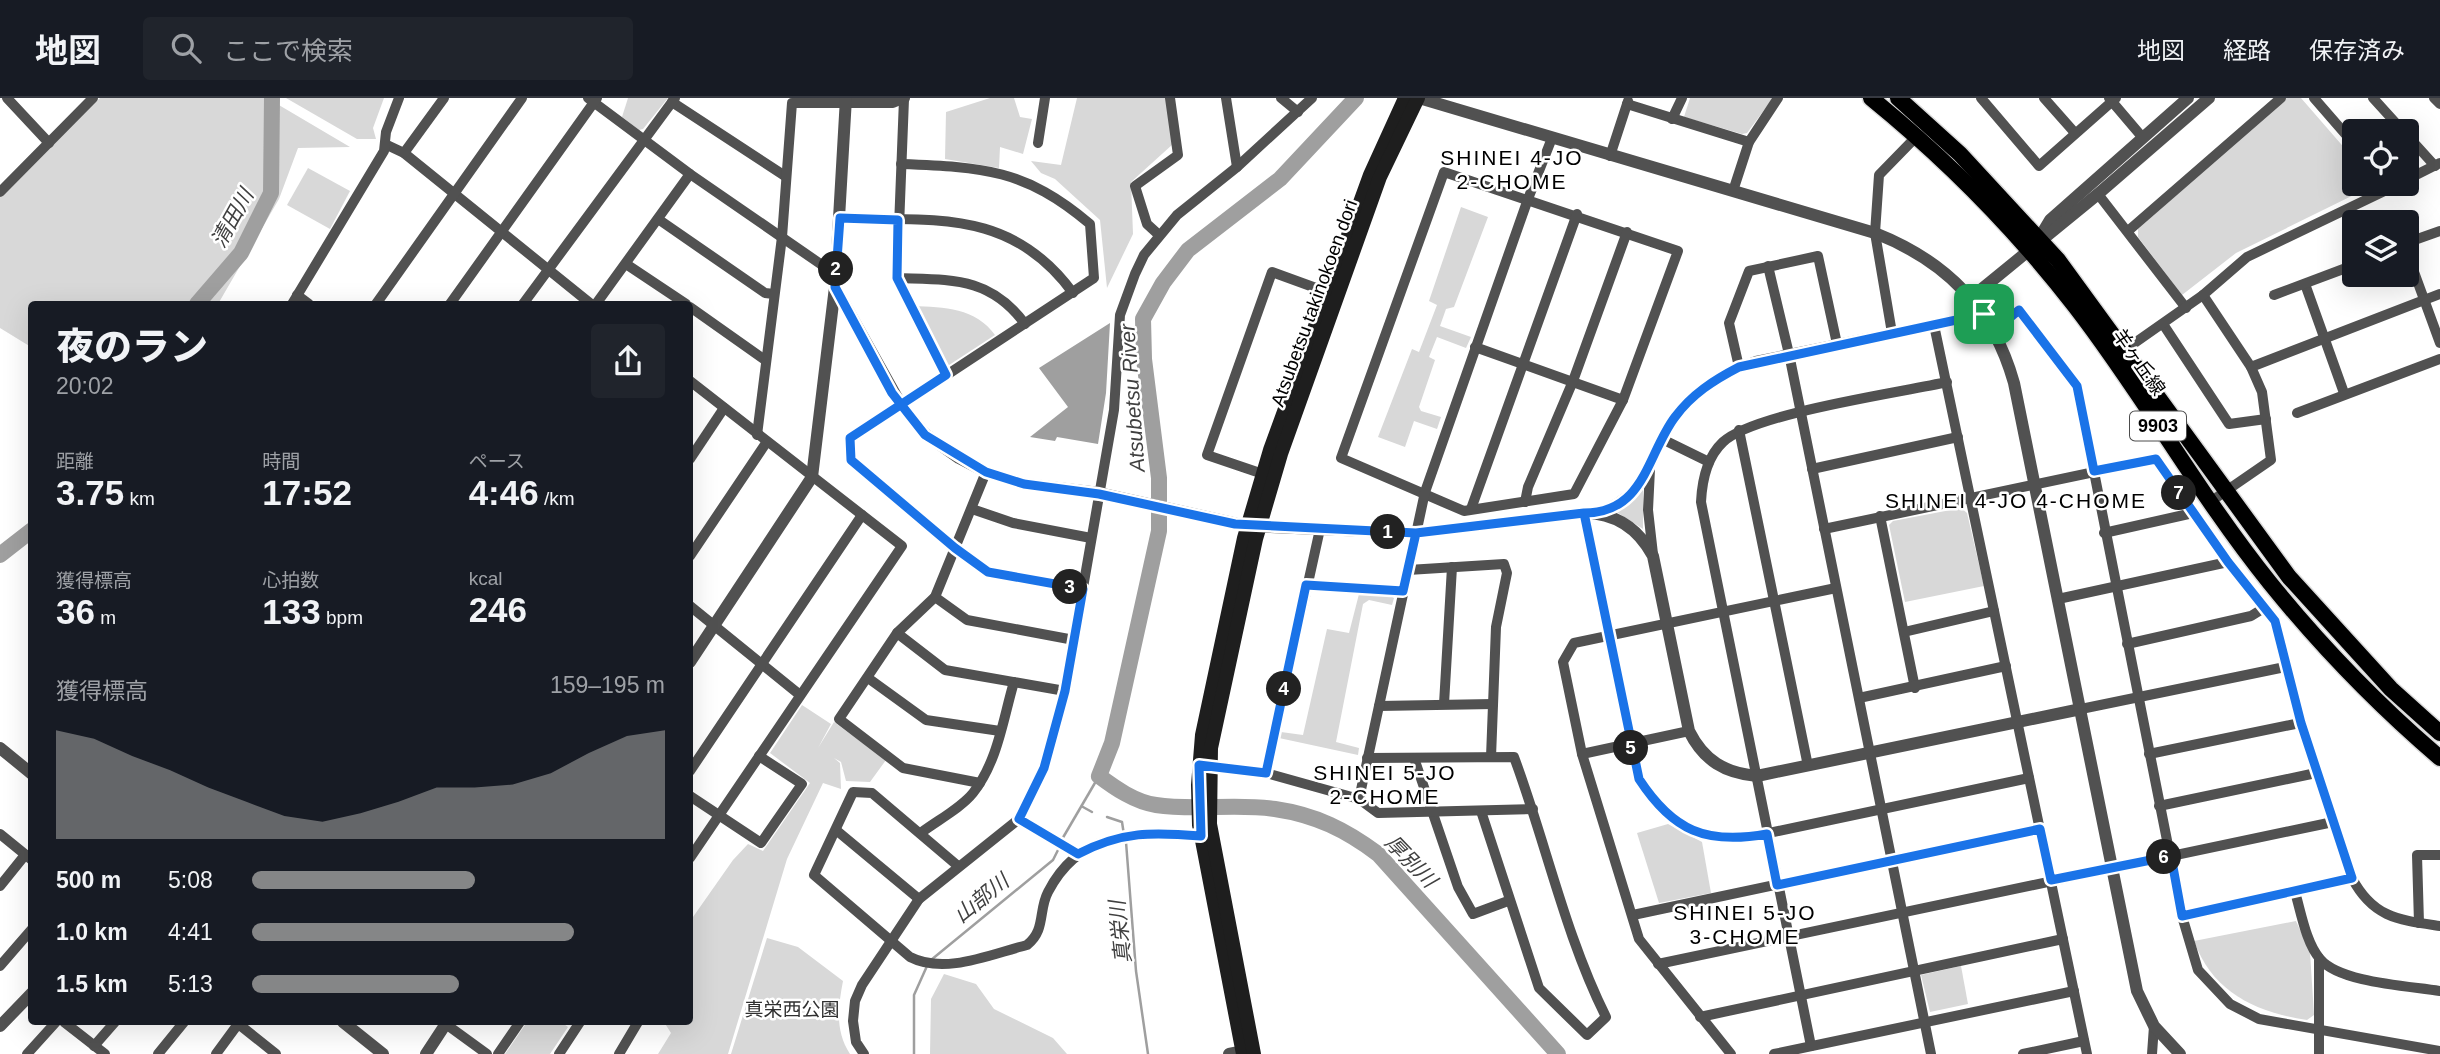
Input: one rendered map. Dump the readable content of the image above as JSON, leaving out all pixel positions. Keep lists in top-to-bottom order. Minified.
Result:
{"streets":{"main road":["Atsubetsu takinokoen dori","羊ヶ丘線","9903"]},"districts":["SHINEI 4-JO 2-CHOME","SHINEI 4-JO 4-CHOME","SHINEI 5-JO 2-CHOME","SHINEI 5-JO 3-CHOME"],"water":["清田川","Atsubetsu River","厚別川","山部川","真栄川"],"parks":["真栄西公園"],"page":{"header":"地図","search":"ここで検索","nav":["地図","経路","保存済み"],"pins":["2","7","1","3","4","5","6"],"heading":["夜のラン","20:02"],"stats":[["距離","3.75 km"],["時間","17:52"],["ペース","4:46 /km"],["獲得標高","36 m"],["心拍数","133 bpm"],["kcal","246"]],"chart":["獲得標高","159–195 m"],"list":[{"name":"500 m","note":"5:08"},{"name":"1.0 km","note":"4:41"},{"name":"1.5 km","note":"5:13"}]}}
